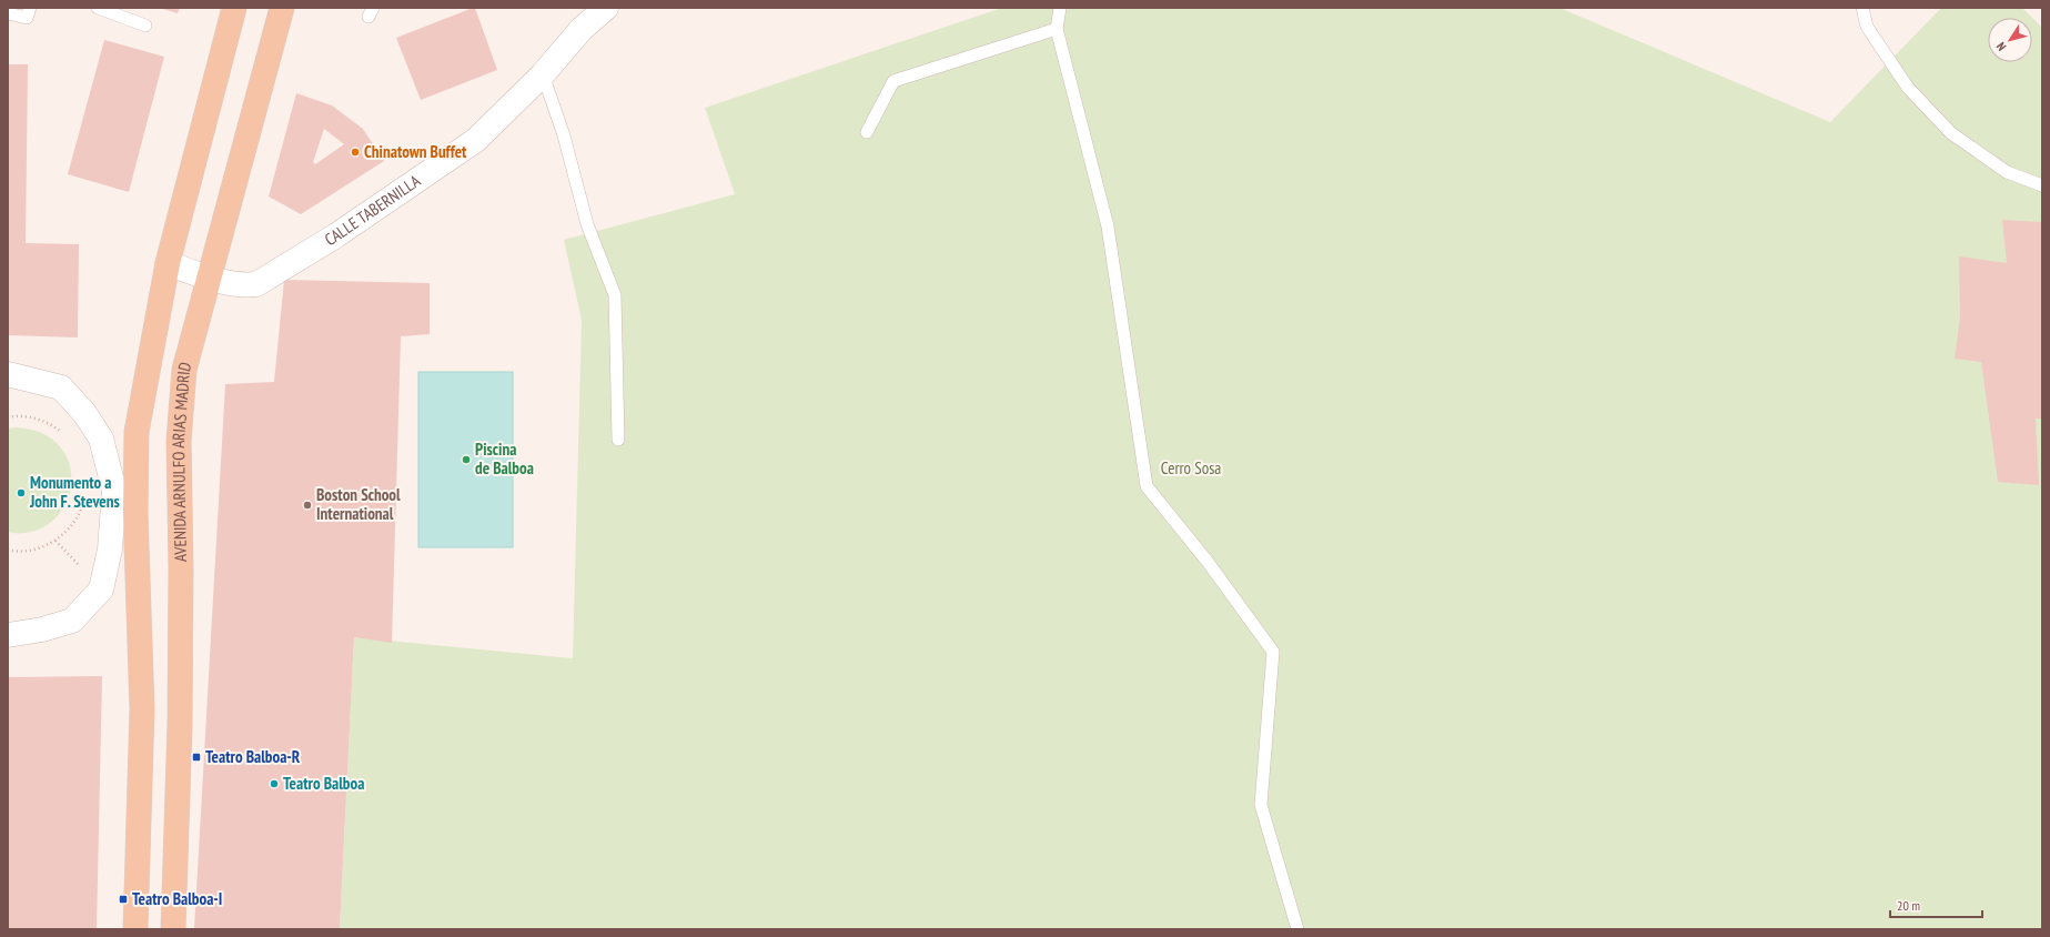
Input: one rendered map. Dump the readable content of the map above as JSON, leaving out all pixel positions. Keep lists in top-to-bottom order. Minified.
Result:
{"streets":{"main road":["AVENIDA ARNULFO ARIAS MADRID"],"street":["CALLE TABERNILLA"]},"crossings":[["CALLE TABERNILLA","AVENIDA ARNULFO ARIAS MADRID"]],"parks":["Cerro Sosa"],"places":{"other":["Chinatown Buffet","Piscina de Balboa","Monumento a John F. Stevens","Boston School International","Teatro Balboa"],"transit":["Teatro Balboa-R","Teatro Balboa-I"]},"scale_bar":"20 m","north":"bottom left"}
